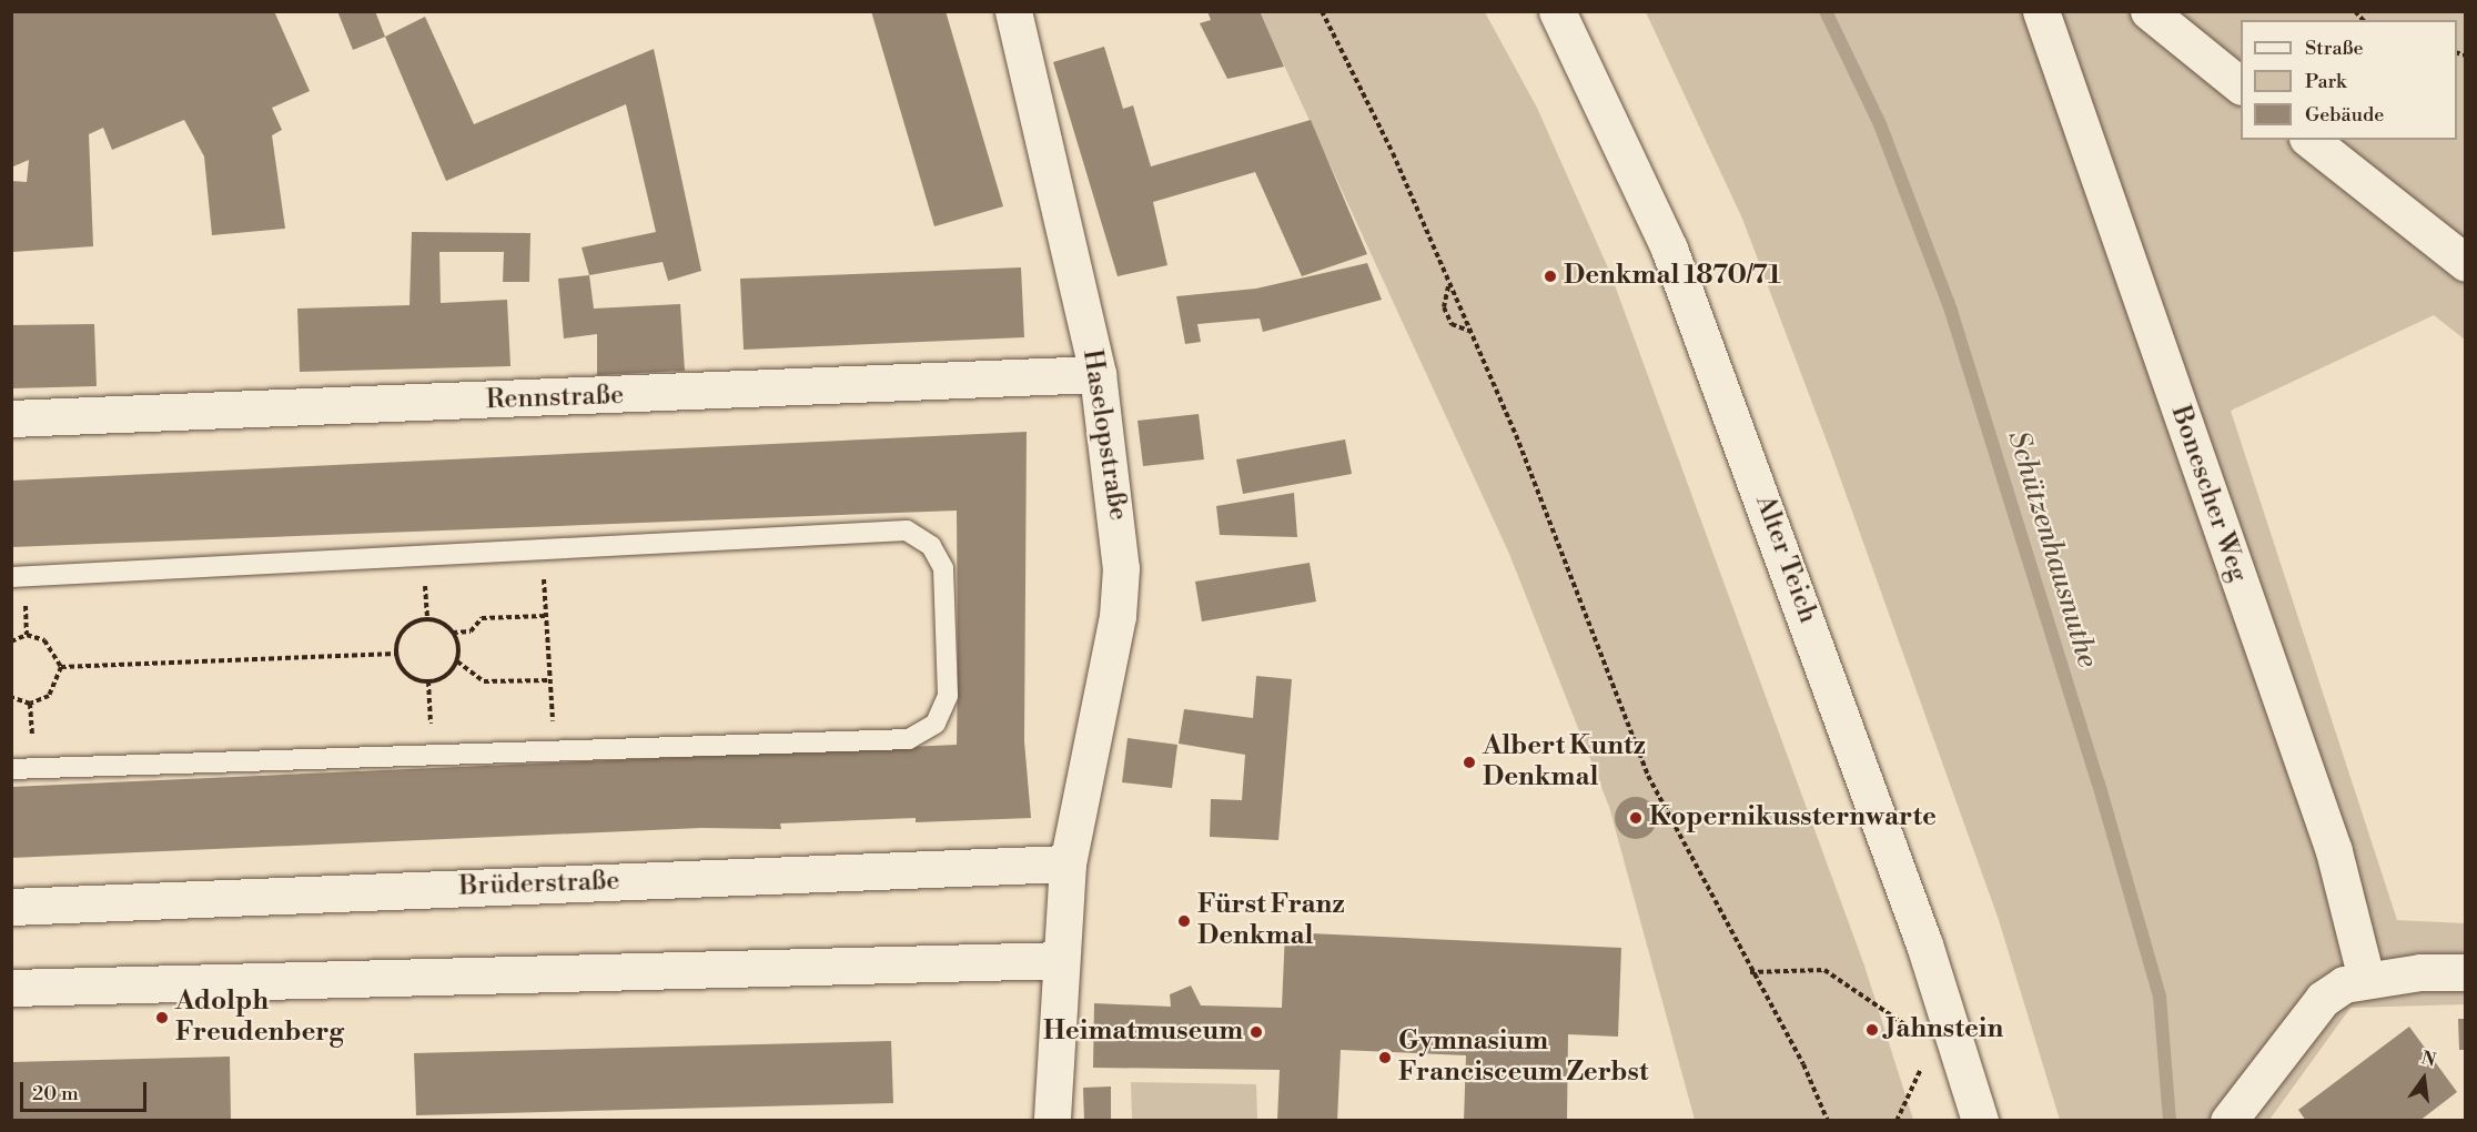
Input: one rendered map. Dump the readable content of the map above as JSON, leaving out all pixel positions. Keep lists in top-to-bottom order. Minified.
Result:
{"streets":{"street":["Rennstraße","Haselopstraße","Bonescher Weg","Alter Teich","Brüderstraße"]},"crossings":[["Rennstraße","Haselopstraße"],["Haselopstraße","Brüderstraße"]],"water":["Schützenhausnuthe"],"places":["Denkmal 1870/71","Albert Kuntz Denkmal","Kopernikussternwarte","Fürst Franz Denkmal","Adolph Freudenberg","Jahnstein","Heimatmuseum","Gymnasium Francisceum Zerbst"],"legend":["Straße","Park","Gebäude"],"scale_bar":"20 m","north":"top"}
